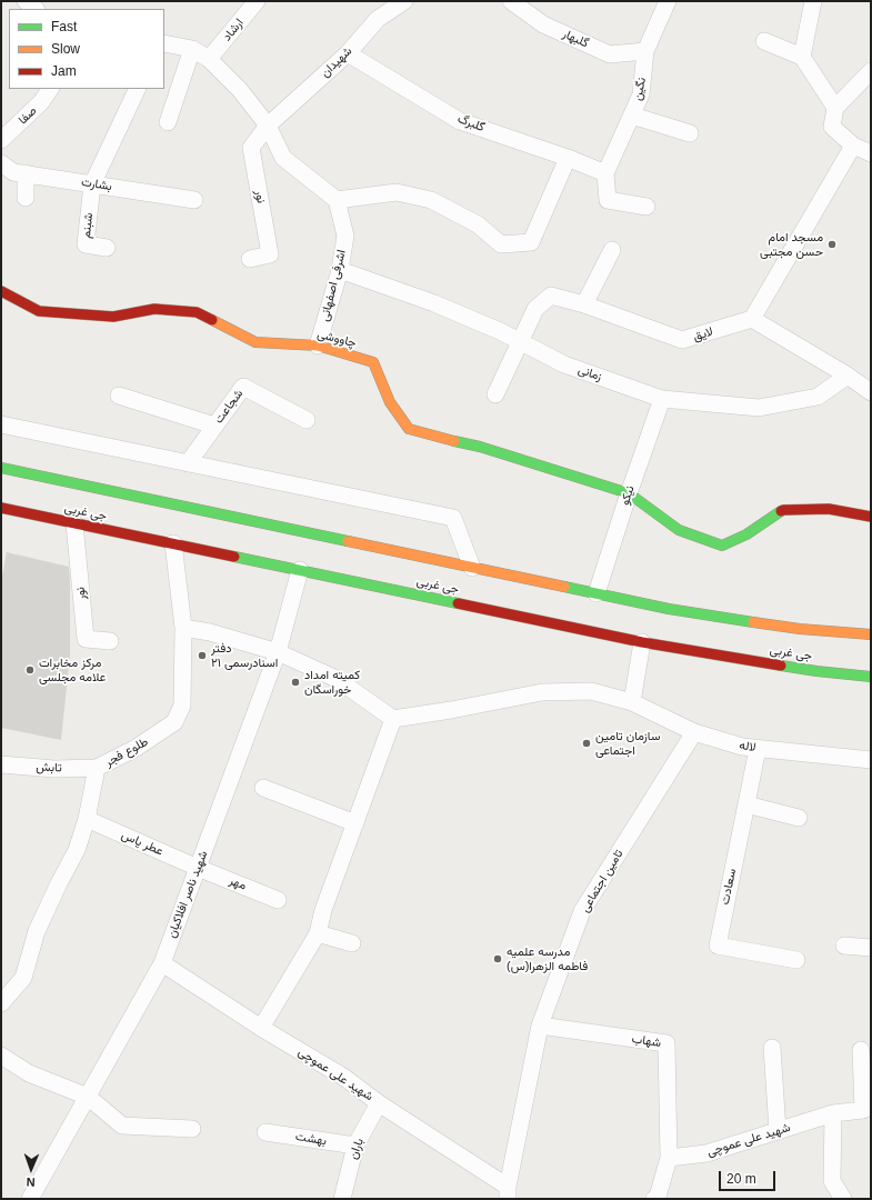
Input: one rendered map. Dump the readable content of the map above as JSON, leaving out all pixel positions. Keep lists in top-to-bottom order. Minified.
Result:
{"streets":{"main road":["چاووشی","جی غربی"],"street":["ارشاد","گلبهار","شهیدان","نگین","صفا","گلبرگ","بشارت","نور","شبنم","اشرفی اصفهانی","لایق","زمانی","شجاعت","نیکو","لاله","طلوع فجر","تابش","عطر یاس","تامین اجتماعی","مهر","سعادت","شهید ناصر افلاکیان","شهاب","شهید علی عموچی","بهشت","باران"]},"crossings":[["گلبهار","نگین"],["شهیدان","گلبرگ"],["شهیدان","نور"],["نگین","گلبرگ"],["بشارت","شبنم"],["نور","جی غربی"],["اشرفی اصفهانی","چاووشی"],["اشرفی اصفهانی","زمانی"],["لایق","زمانی"],["چاووشی","نیکو"],["زمانی","نیکو"],["نیکو","جی غربی"],["جی غربی","طلوع فجر"],["جی غربی","شهید ناصر افلاکیان"],["لاله","تامین اجتماعی"],["لاله","سعادت"],["طلوع فجر","تابش"],["طلوع فجر","عطر یاس"],["عطر یاس","مهر"],["عطر یاس","شهید ناصر افلاکیان"],["تامین اجتماعی","شهاب"],["تامین اجتماعی","شهید علی عموچی"],["مهر","شهید ناصر افلاکیان"],["شهید ناصر افلاکیان","شهید علی عموچی"],["شهاب","شهید علی عموچی"],["شهید علی عموچی","باران"],["بهشت","باران"]],"places":["مسجد امام حسن مجتبی","دفتر اسنادرسمی ۲۱","مرکز مخابرات علامه مجلسی","کمیته امداد خوراسگان","سازمان تامین اجتماعی","مدرسه علمیه فاطمه الزهرا(س)"],"legend":["Fast","Slow","Jam"],"scale_bar":"20 m","north":"bottom"}
